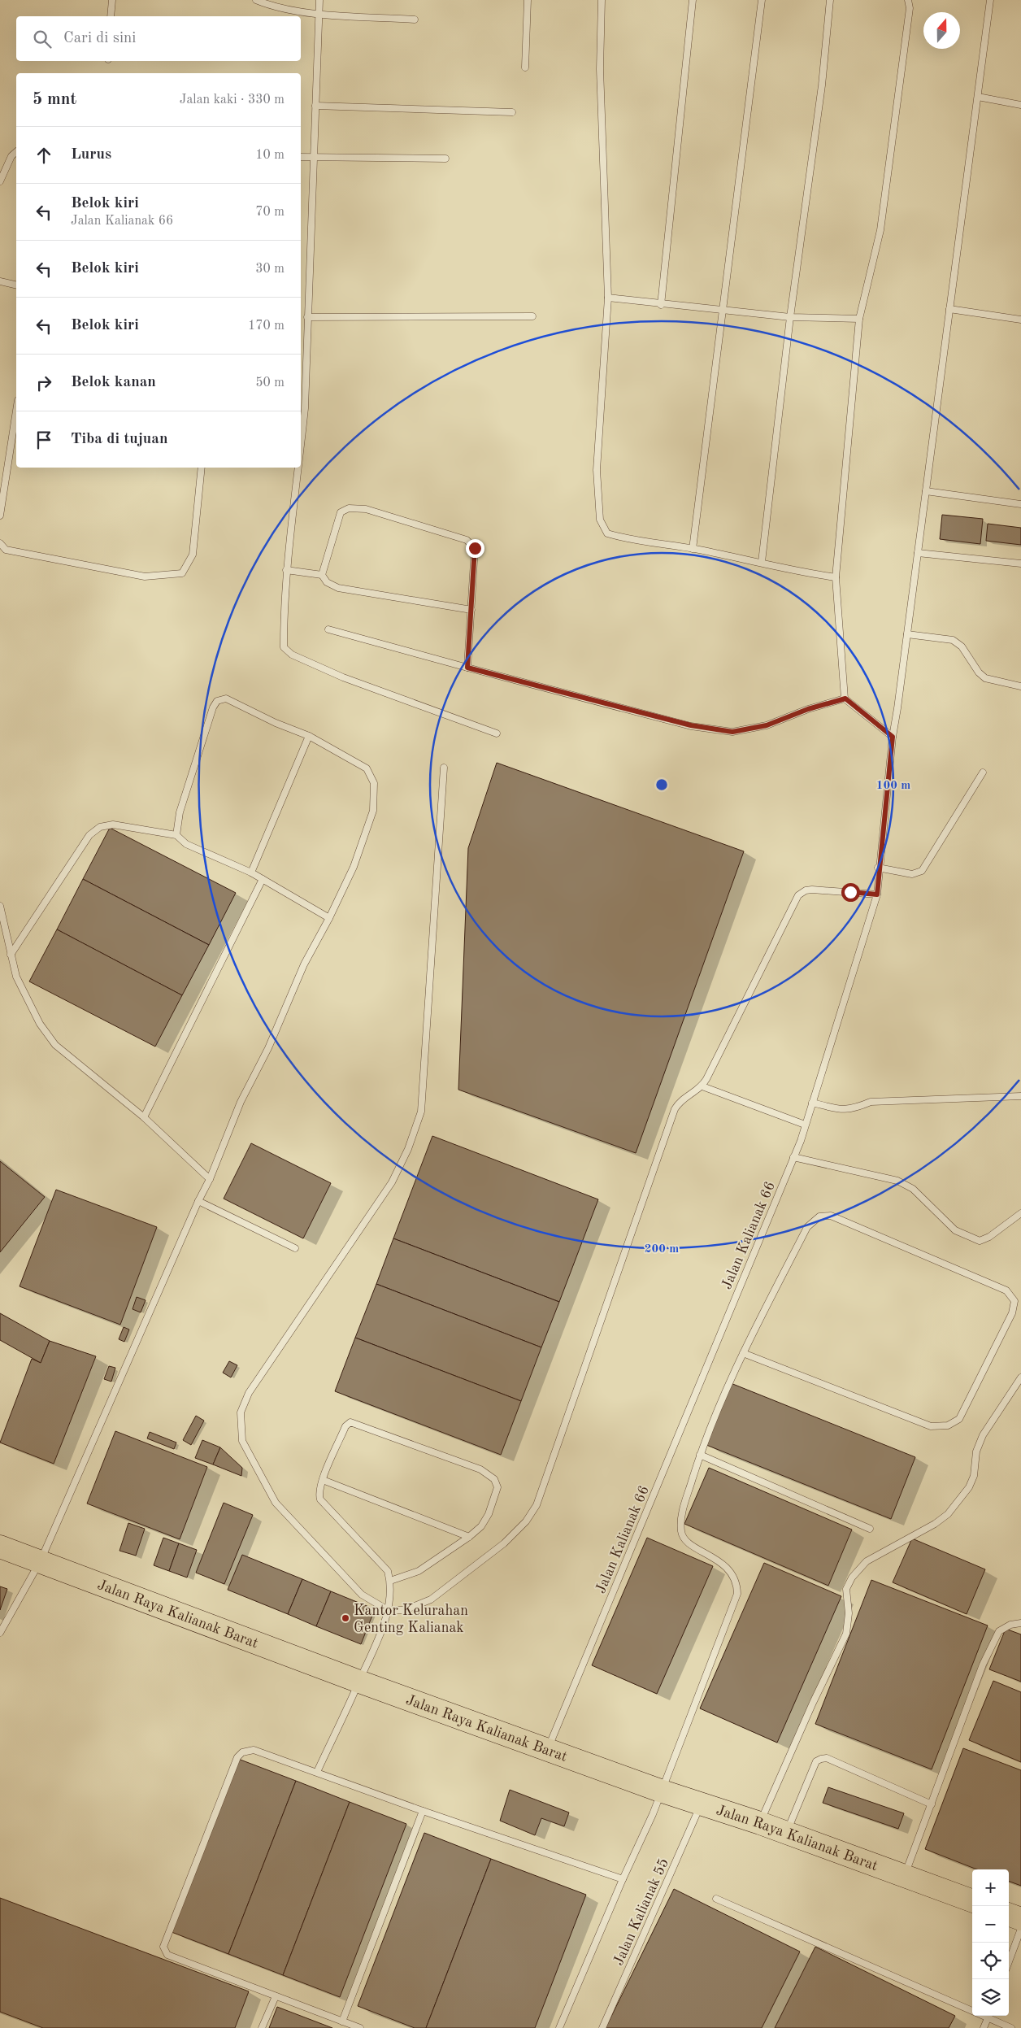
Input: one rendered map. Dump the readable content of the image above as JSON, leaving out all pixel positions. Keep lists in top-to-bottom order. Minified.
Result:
{"streets":{"highway":["Jalan Raya Kalianak Barat"],"lane":["Jalan Kalianak 66","Jalan Kalianak 55"]},"crossings":[["Jalan Kalianak 66","Jalan Raya Kalianak Barat"],["Jalan Raya Kalianak Barat","Jalan Kalianak 55"]],"places":["Kantor Kelurahan Genting Kalianak"],"north":"top","page":{"search":"Cari di sini","heading":["5 mnt","Jalan kaki · 330 m"],"list":[["Lurus","10 m"],["Belok kiri","Jalan Kalianak 66","70 m"],["Belok kiri","30 m"],["Belok kiri","170 m"],["Belok kanan","50 m"],"Tiba di tujuan"],"map_buttons":["+","−"]},"rings":["100 m","200 m"]}
